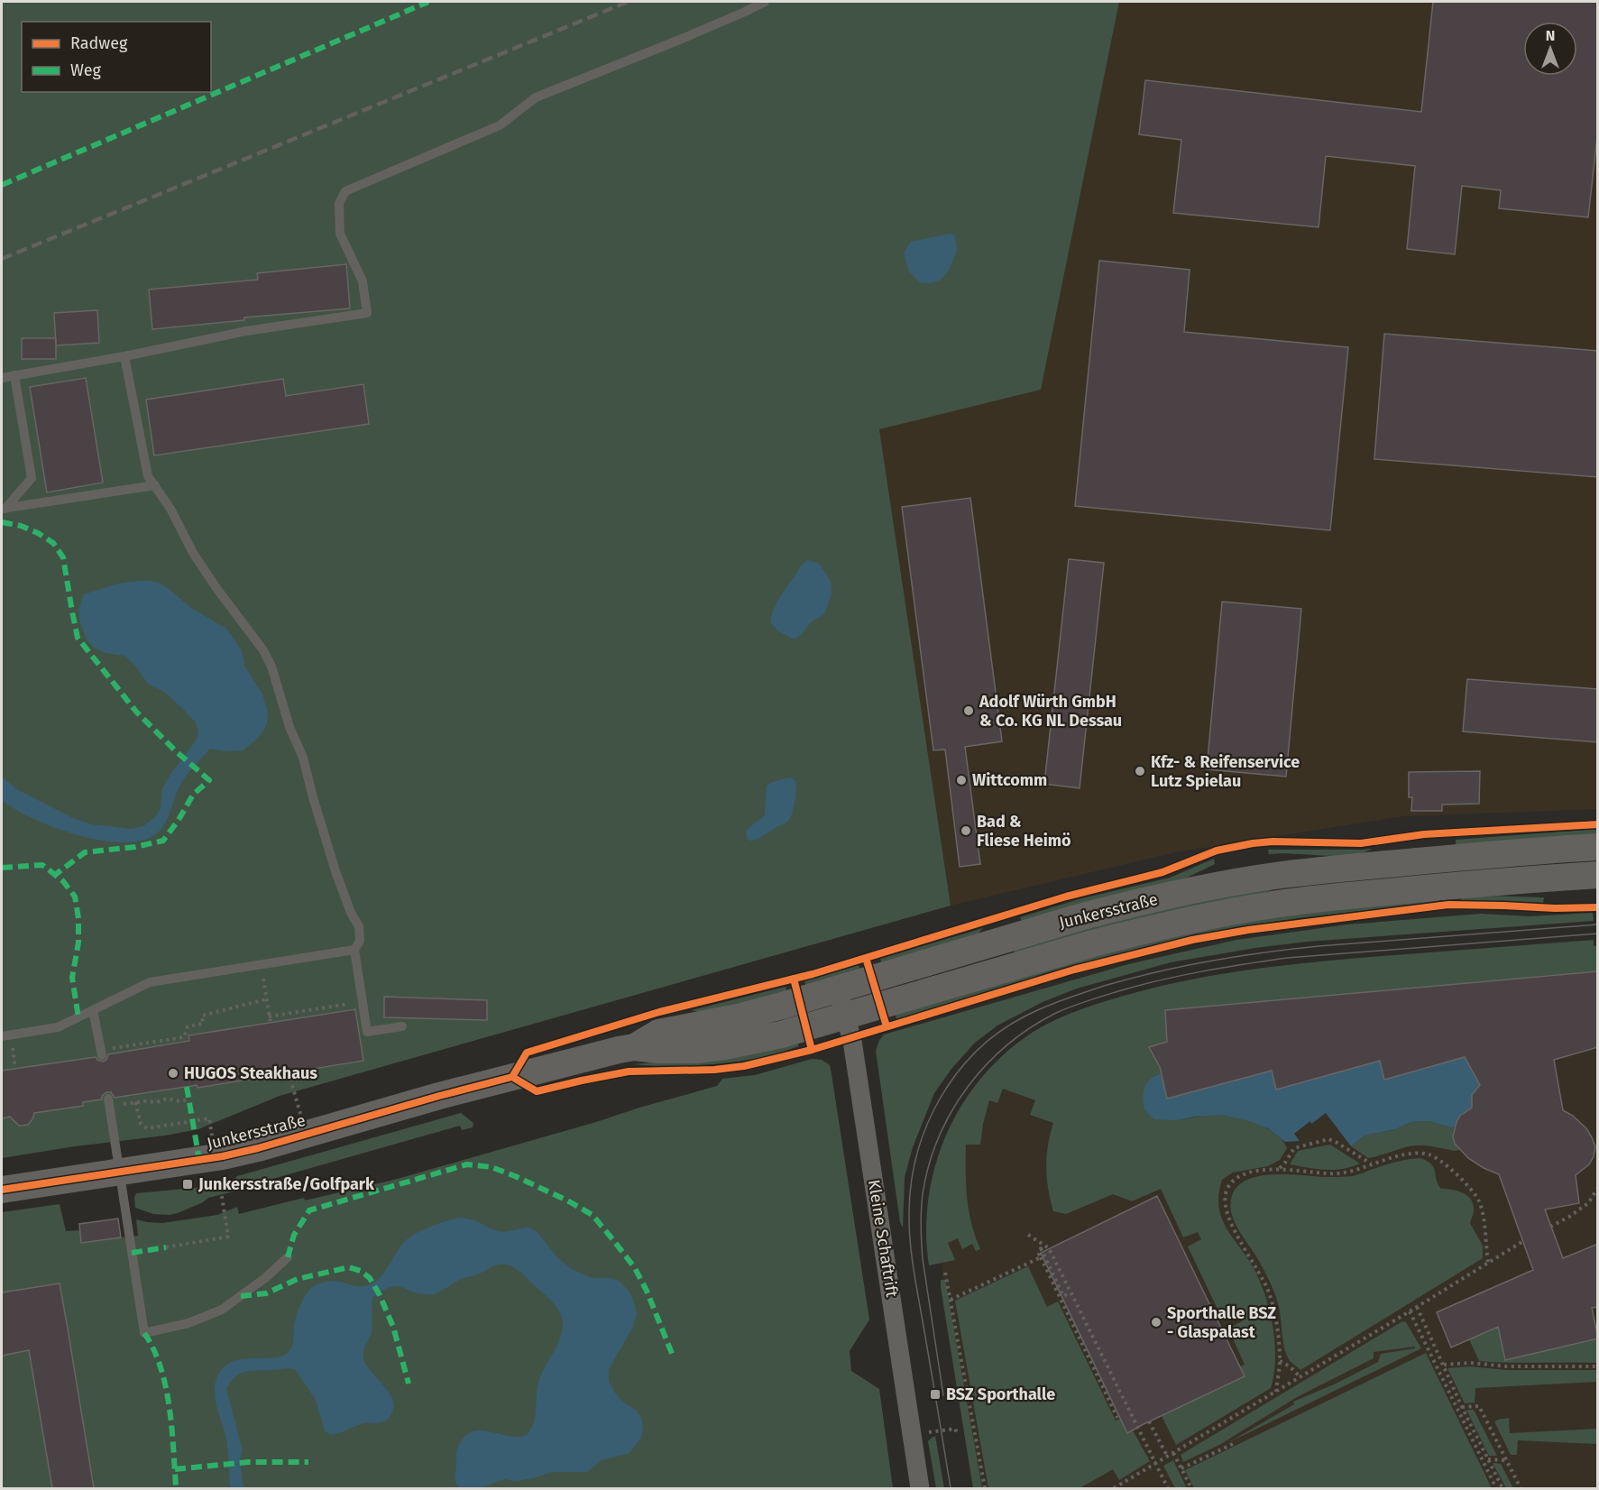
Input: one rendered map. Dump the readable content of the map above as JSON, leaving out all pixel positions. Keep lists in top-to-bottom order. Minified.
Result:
{"streets":{"main road":["Junkersstraße"],"street":["Kleine Schaftrift"]},"crossings":[["Junkersstraße","Kleine Schaftrift"]],"places":{"other":["Adolf Würth GmbH & Co. KG NL Dessau","Kfz- & Reifenservice Lutz Spielau","Wittcomm","Bad & Fliese Heimö","HUGOS Steakhaus","Sporthalle BSZ - Glaspalast"],"transit":["Junkersstraße/Golfpark","BSZ Sporthalle"]},"legend":["Radweg","Weg"],"north":"top"}
